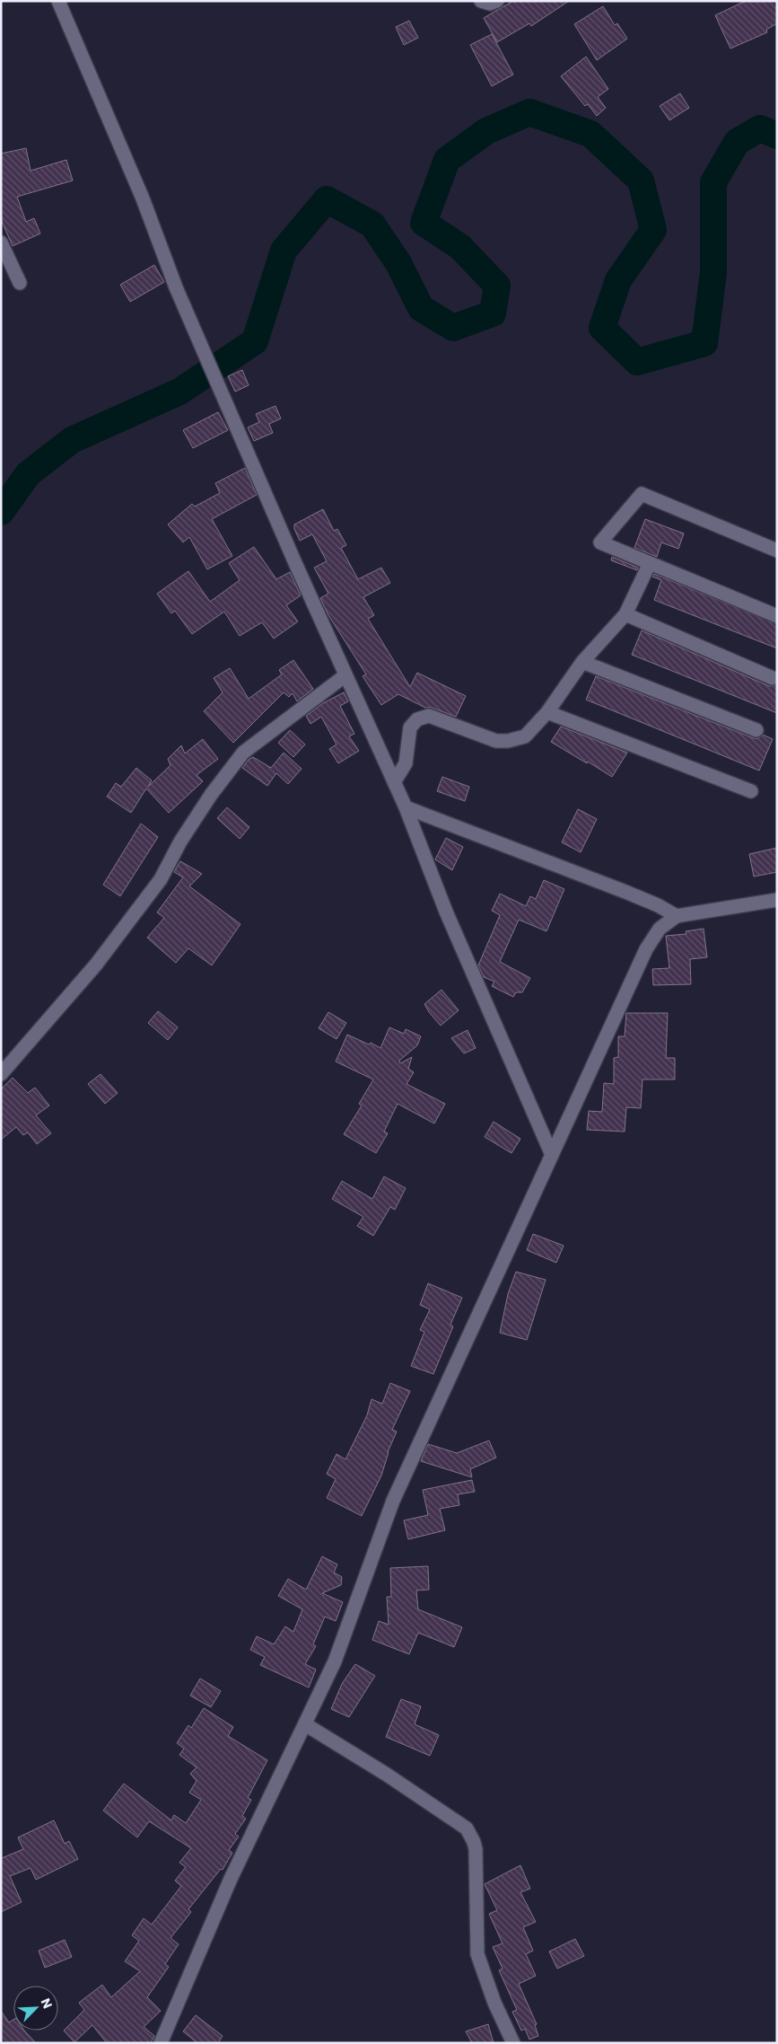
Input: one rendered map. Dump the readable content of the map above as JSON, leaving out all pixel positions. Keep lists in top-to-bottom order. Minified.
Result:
{"north":"top right"}
